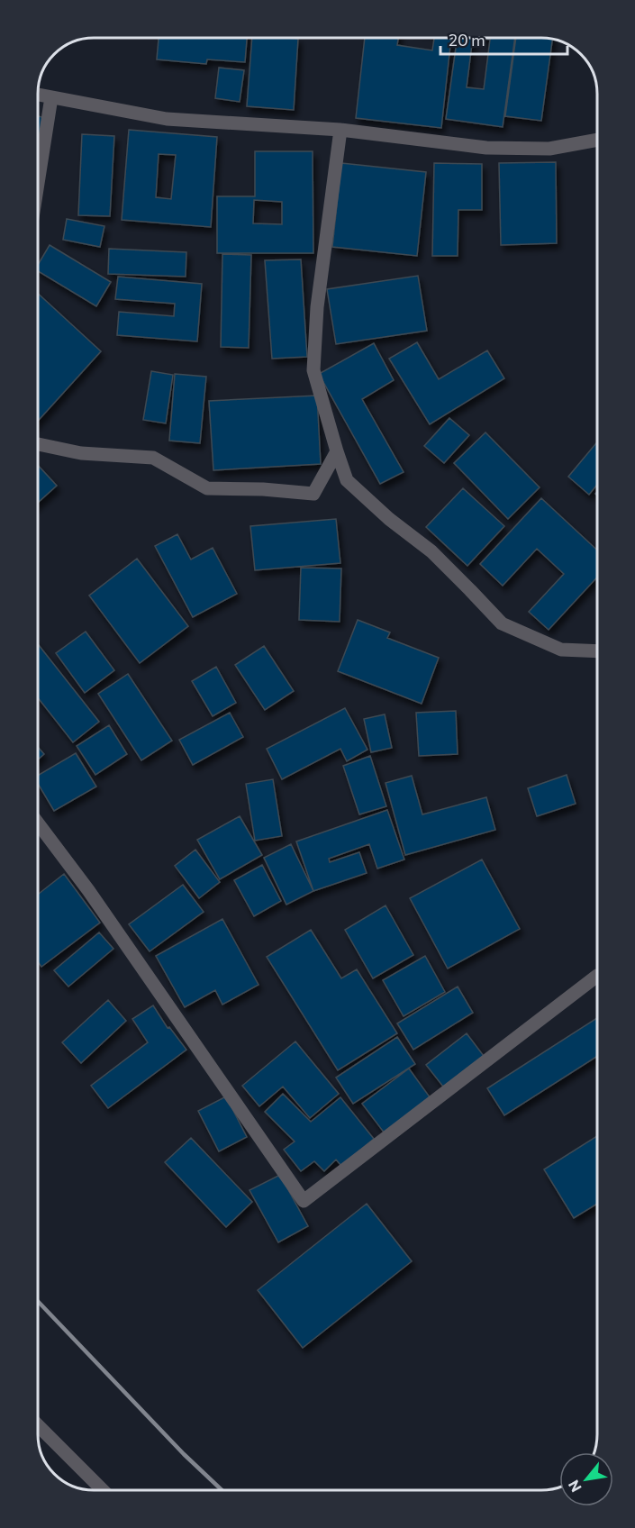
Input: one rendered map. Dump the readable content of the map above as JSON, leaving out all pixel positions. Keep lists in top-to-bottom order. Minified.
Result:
{"scale_bar":"20 m","north":"bottom left"}
